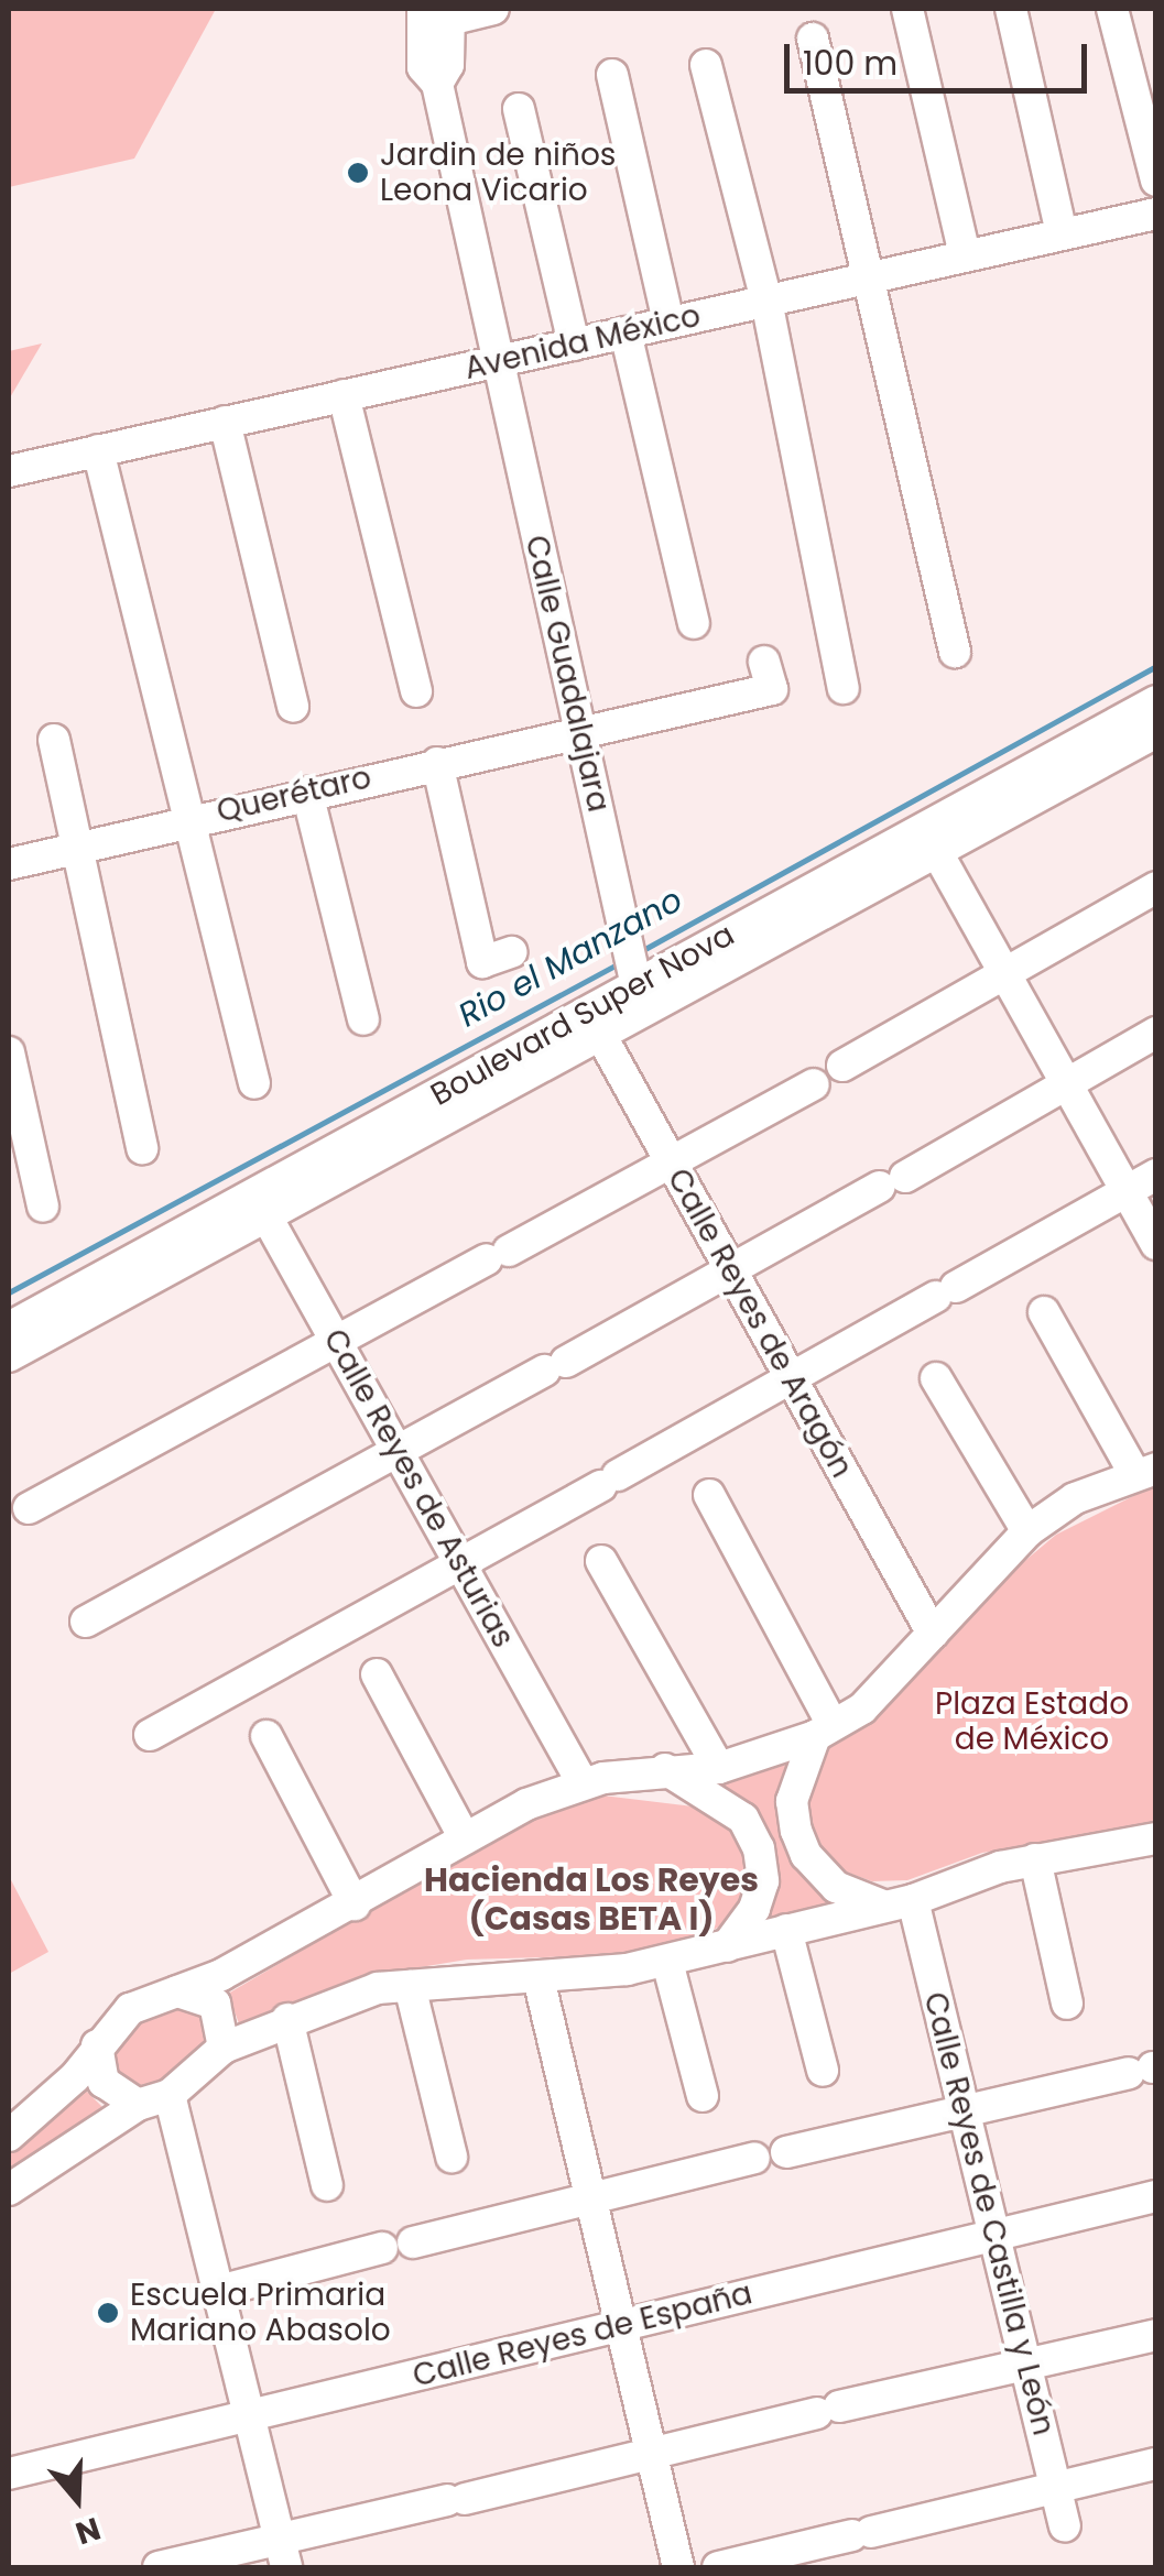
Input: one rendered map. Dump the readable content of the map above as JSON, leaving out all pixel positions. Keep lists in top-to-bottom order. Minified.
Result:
{"streets":{"street":["Avenida México","Calle Guadalajara","Querétaro","Boulevard Super Nova","Calle Reyes de Aragón","Calle Reyes de Asturias","Calle Reyes de Castilla y León","Calle Reyes de España"]},"crossings":[["Avenida México","Calle Guadalajara"],["Calle Guadalajara","Querétaro"],["Calle Guadalajara","Boulevard Super Nova"],["Boulevard Super Nova","Calle Reyes de Aragón"],["Boulevard Super Nova","Calle Reyes de Asturias"],["Calle Reyes de Castilla y León","Calle Reyes de España"]],"districts":["Hacienda Los Reyes (Casas BETA I)"],"water":["Rio el Manzano"],"parks":["Plaza Estado de México"],"places":["Jardin de niños Leona Vicario","Escuela Primaria Mariano Abasolo"],"scale_bar":"100 m","north":"bottom"}
